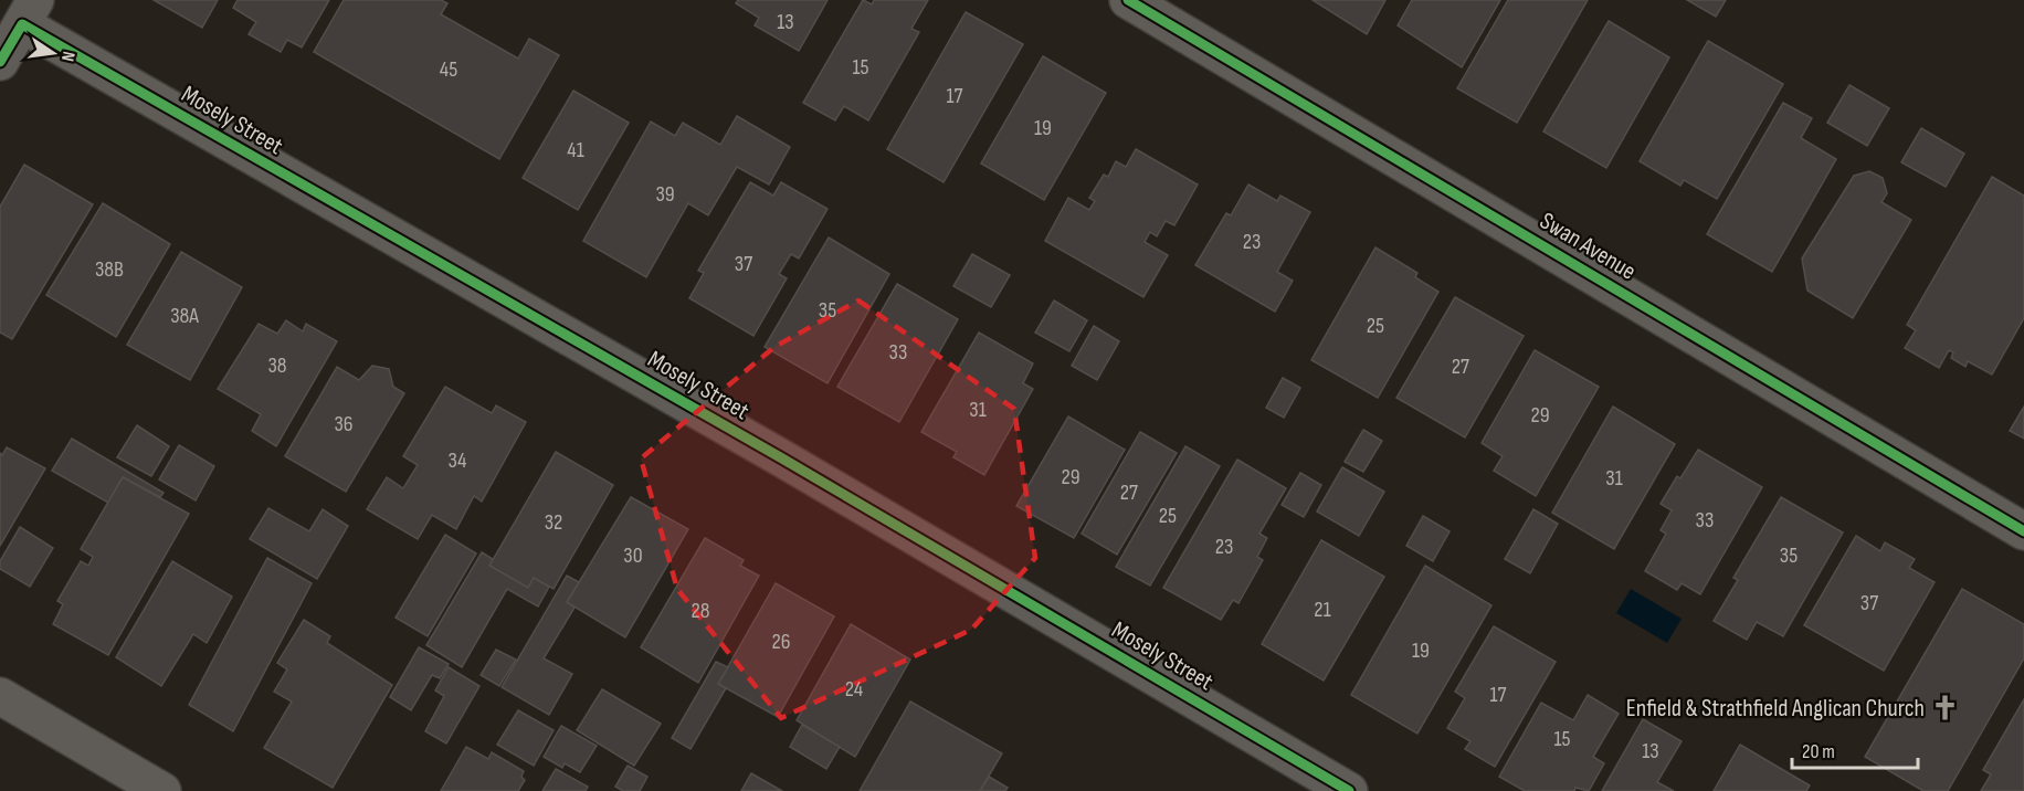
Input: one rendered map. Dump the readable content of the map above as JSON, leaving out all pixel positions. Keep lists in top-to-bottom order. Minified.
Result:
{"streets":{"street":["Mosely Street","Swan Avenue"]},"places":{"church":["Enfield & Strathfield Anglican Church"]},"house_numbers":["13","15","45","17","19","41","39","23","37","38B","35","38A","25","33","38","27","31","29","36","34","29","31","27","25","33","32","23","30","35","37","21","28","26","19","24","17","15","13"],"scale_bar":"20 m","north":"right"}
